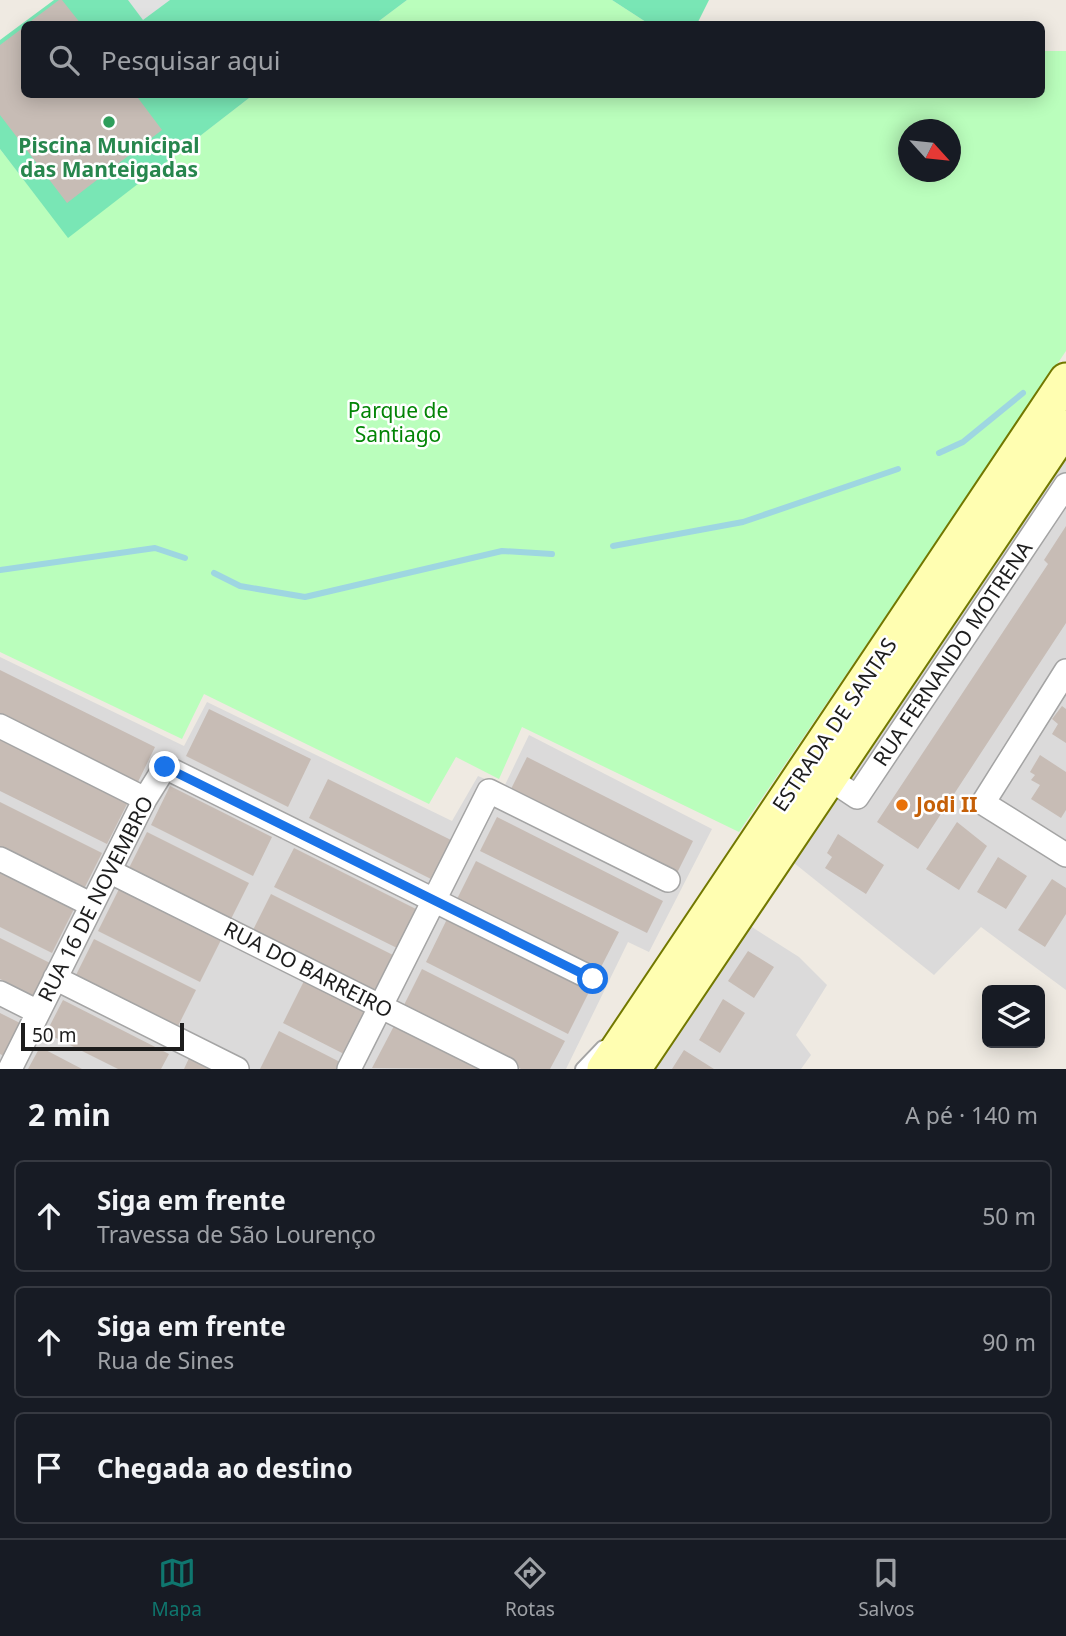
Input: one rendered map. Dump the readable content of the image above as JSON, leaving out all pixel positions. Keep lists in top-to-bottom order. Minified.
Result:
{"streets":{"main road":["ESTRADA DE SANTAS"],"street":["RUA FERNANDO MOTRENA","RUA 16 DE NOVEMBRO","RUA DO BARREIRO"]},"crossings":[["RUA FERNANDO MOTRENA","ESTRADA DE SANTAS"],["RUA 16 DE NOVEMBRO","RUA DO BARREIRO"]],"parks":["Parque de Santiago"],"places":["Piscina Municipal das Manteigadas","Jodi II"],"scale_bar":"50 m","north":"bottom right","page":{"search":"Pesquisar aqui","scale":"50 m","heading":["2 min","A pé · 140 m"],"list":[["Siga em frente","Travessa de São Lourenço","50 m"],["Siga em frente","Rua de Sines","90 m"],"Chegada ao destino"],"nav":["Mapa","Rotas","Salvos"]}}
